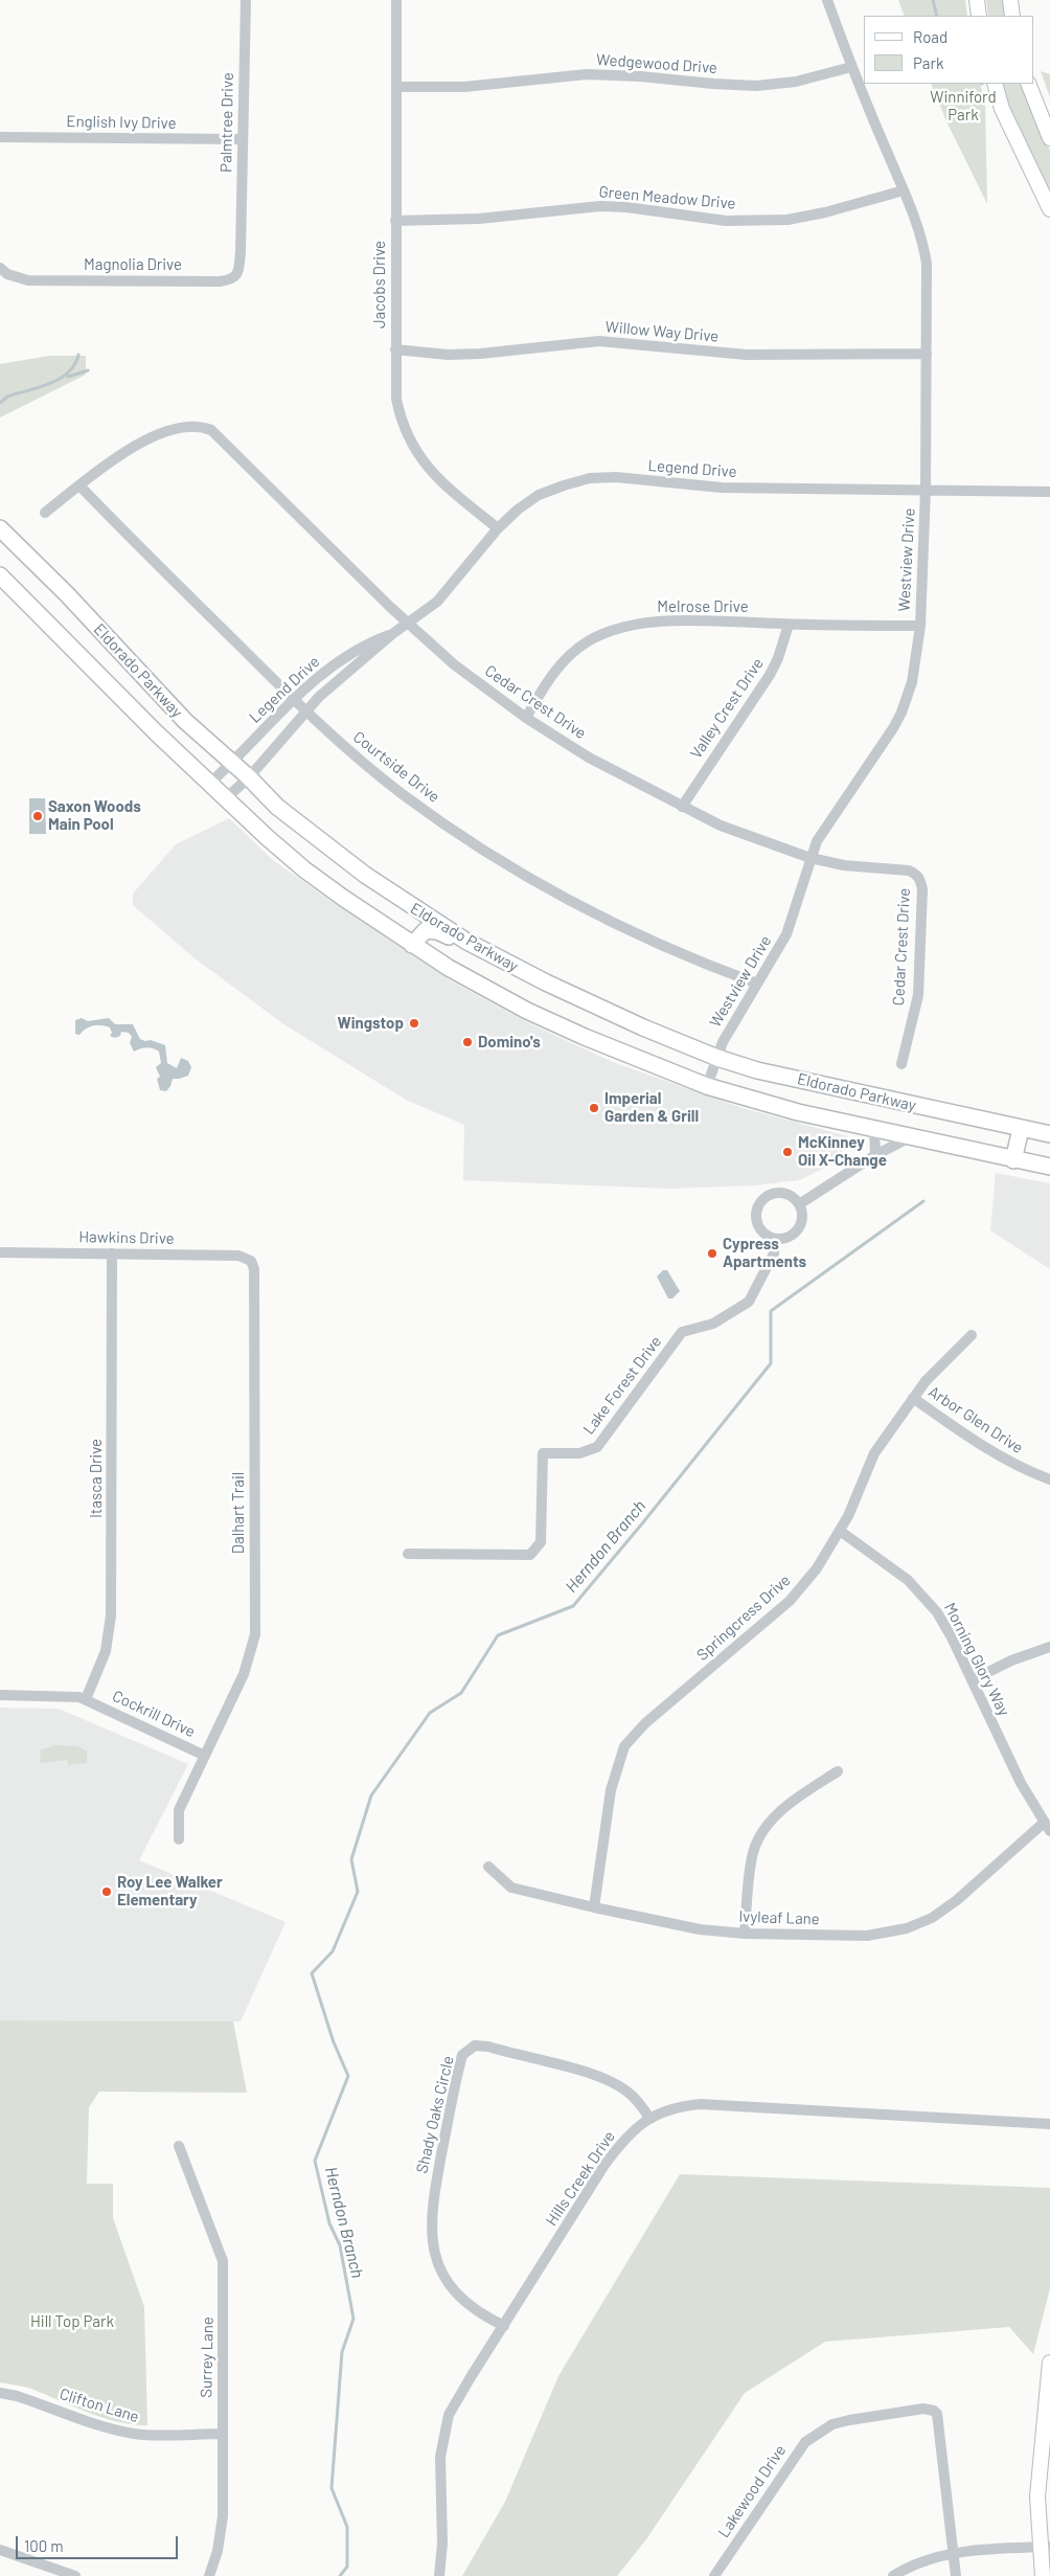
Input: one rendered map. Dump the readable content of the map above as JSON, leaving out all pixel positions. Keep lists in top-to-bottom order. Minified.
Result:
{"streets":{"main road":["Eldorado Parkway"],"street":["Wedgewood Drive","English Ivy Drive","Palmtree Drive","Green Meadow Drive","Magnolia Drive","Jacobs Drive","Willow Way Drive","Legend Drive","Westview Drive","Melrose Drive","Cedar Crest Drive","Valley Crest Drive","Courtside Drive","Hawkins Drive","Lake Forest Drive","Arbor Glen Drive","Itasca Drive","Dalhart Trail","Springcress Drive","Morning Glory Way","Cockrill Drive","Ivyleaf Lane","Shady Oaks Circle","Hills Creek Drive","Surrey Lane","Clifton Lane","Lakewood Drive"]},"crossings":[["Wedgewood Drive","Jacobs Drive"],["Wedgewood Drive","Westview Drive"],["English Ivy Drive","Palmtree Drive"],["Palmtree Drive","Magnolia Drive"],["Green Meadow Drive","Jacobs Drive"],["Green Meadow Drive","Westview Drive"],["Jacobs Drive","Willow Way Drive"],["Jacobs Drive","Legend Drive"],["Willow Way Drive","Westview Drive"],["Legend Drive","Westview Drive"],["Legend Drive","Eldorado Parkway"],["Legend Drive","Cedar Crest Drive"],["Legend Drive","Courtside Drive"],["Westview Drive","Melrose Drive"],["Westview Drive","Eldorado Parkway"],["Westview Drive","Cedar Crest Drive"],["Westview Drive","Courtside Drive"],["Melrose Drive","Cedar Crest Drive"],["Melrose Drive","Valley Crest Drive"],["Cedar Crest Drive","Valley Crest Drive"],["Cedar Crest Drive","Courtside Drive"],["Hawkins Drive","Itasca Drive"],["Hawkins Drive","Dalhart Trail"],["Arbor Glen Drive","Springcress Drive"],["Itasca Drive","Cockrill Drive"],["Dalhart Trail","Cockrill Drive"],["Springcress Drive","Morning Glory Way"],["Springcress Drive","Ivyleaf Lane"],["Morning Glory Way","Ivyleaf Lane"],["Shady Oaks Circle","Hills Creek Drive"],["Surrey Lane","Clifton Lane"]],"water":["Herndon Branch"],"parks":["Winniford Park","Hill Top Park"],"places":["Saxon Woods Main Pool","Wingstop","Domino's","Imperial Garden & Grill","McKinney Oil X-Change","Cypress Apartments","Roy Lee Walker Elementary"],"legend":["Road","Park"],"scale_bar":"100 m"}
